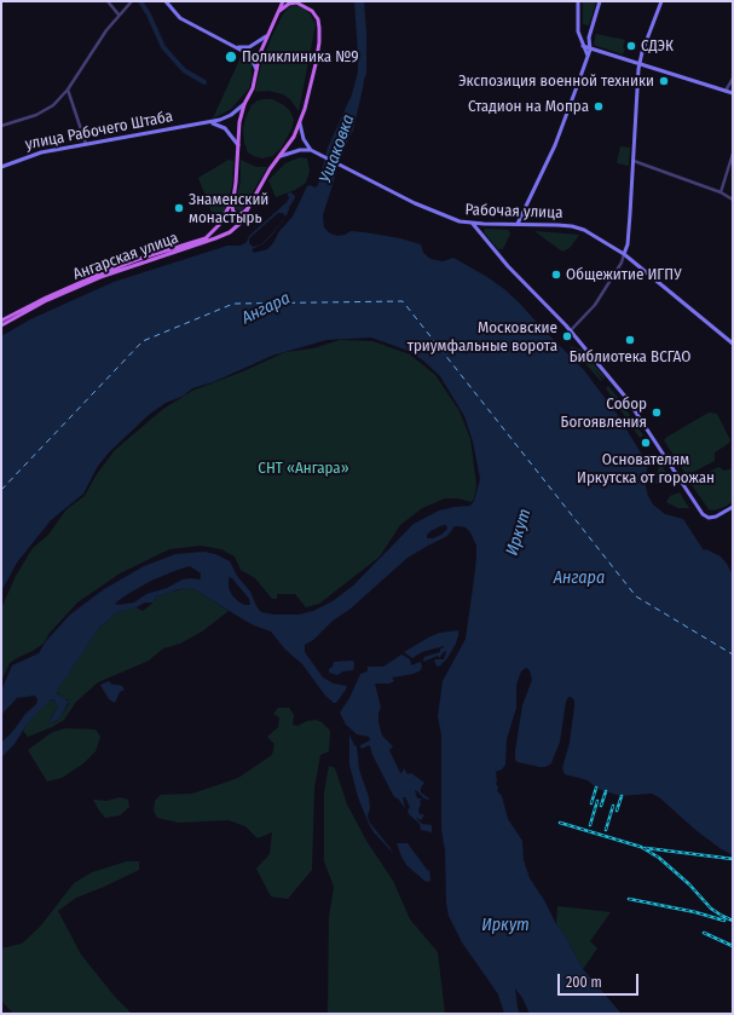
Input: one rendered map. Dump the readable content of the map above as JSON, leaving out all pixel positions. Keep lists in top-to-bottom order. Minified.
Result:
{"streets":{"main road":["улица Рабочего Штаба","Рабочая улица","Ангарская улица"]},"crossings":[["улица Рабочего Штаба","Ангарская улица"]],"water":["Ушаковка","Ангара","Иркут"],"parks":["СНТ «Ангара»"],"places":["СДЭК","Поликлиника №9","Экспозиция военной техники","Стадион на Мопра","Знаменский монастырь","Общежитие ИГПУ","Московские триумфальные ворота","Библиотека ВСГАО","Собор Богоявления","Основателям Иркутска от горожан"],"scale_bar":"200 m"}
